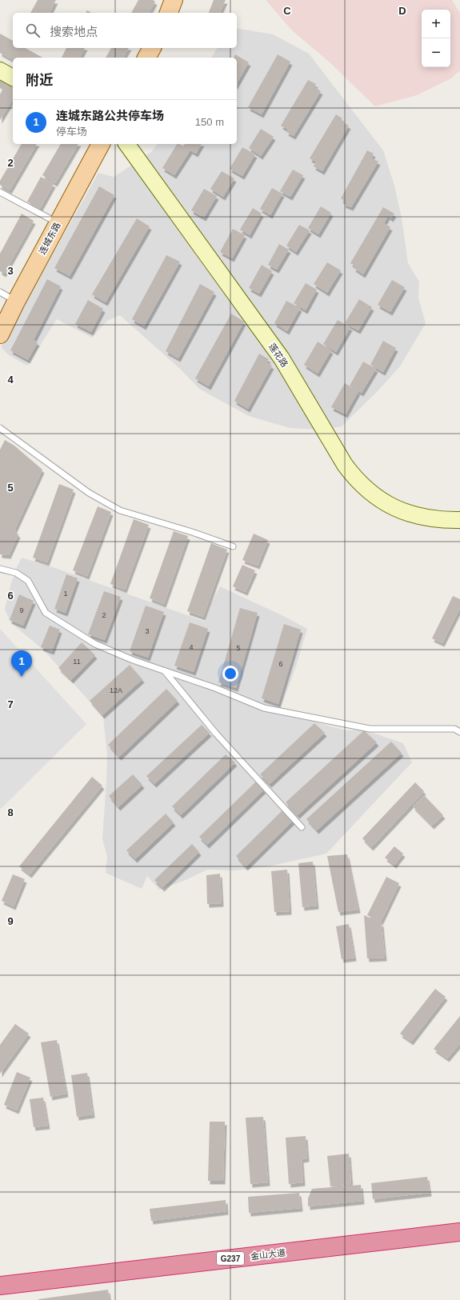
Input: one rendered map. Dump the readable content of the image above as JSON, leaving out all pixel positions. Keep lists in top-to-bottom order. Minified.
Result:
{"streets":{"highway":["金山大道","G237"],"main road":["连城东路","莲花路"]},"house_numbers":["1","9","2","3","4","5","11","6","12A"],"page":{"map_buttons":["+","−"],"search":"搜索地点","heading":"附近","list":[{"mark":"1","name":"连城东路公共停车场","note":"停车场","value":"150 m"}],"pins":"1"},"grid":{"columns":["C","D"],"rows":["2","3","4","5","6","7","8","9"]}}
